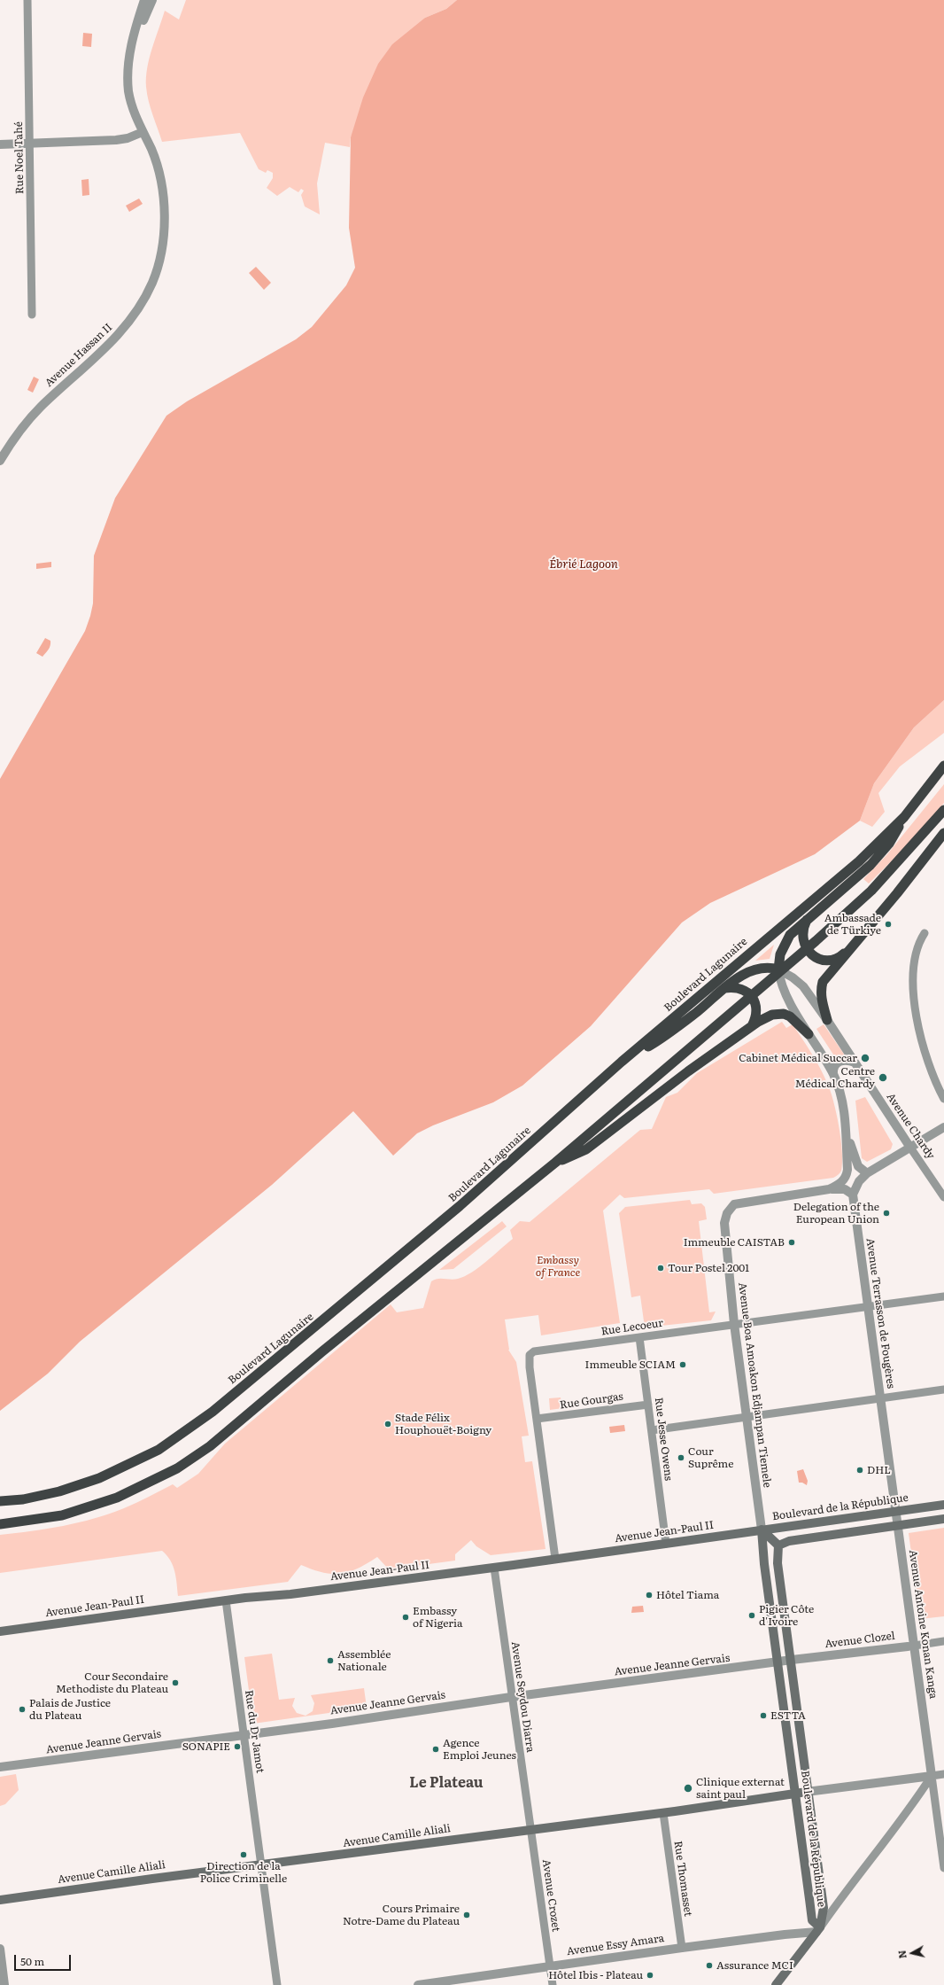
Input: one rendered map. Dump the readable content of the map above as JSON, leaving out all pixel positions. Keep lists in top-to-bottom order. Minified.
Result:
{"streets":{"highway":["Boulevard Lagunaire"],"main road":["Boulevard de la République","Avenue Jean-Paul II","Avenue Camille Aliali"],"street":["Rue Noel Tahé","Avenue Hassan II","Avenue Chardy","Avenue Terrasson de Fougères","Rue Lecoeur","Avenue Boa Amoakon Edjampan Tiemele","Rue Gourgas","Rue Jesse Owens","Avenue Antoine Konan Kanga","Avenue Clozel","Avenue Jeanne Gervais","Avenue Seydou Diarra","Rue du Dr Jamot","Rue Thomasset","Avenue Crozet","Avenue Essy Amara"]},"crossings":[["Avenue Chardy","Avenue Boa Amoakon Edjampan Tiemele"],["Avenue Terrasson de Fougères","Rue Lecoeur"],["Avenue Terrasson de Fougères","Boulevard de la République"],["Avenue Terrasson de Fougères","Avenue Antoine Konan Kanga"],["Rue Lecoeur","Avenue Boa Amoakon Edjampan Tiemele"],["Rue Lecoeur","Rue Gourgas"],["Rue Lecoeur","Rue Jesse Owens"],["Rue Lecoeur","Avenue Jean-Paul II"],["Avenue Boa Amoakon Edjampan Tiemele","Boulevard de la République"],["Avenue Boa Amoakon Edjampan Tiemele","Avenue Jean-Paul II"],["Rue Gourgas","Rue Jesse Owens"],["Rue Jesse Owens","Avenue Jean-Paul II"],["Boulevard de la République","Avenue Jean-Paul II"],["Boulevard de la République","Avenue Antoine Konan Kanga"],["Boulevard de la République","Avenue Clozel"],["Boulevard de la République","Avenue Jeanne Gervais"],["Boulevard de la République","Avenue Camille Aliali"],["Boulevard de la République","Avenue Essy Amara"],["Avenue Jean-Paul II","Avenue Seydou Diarra"],["Avenue Jean-Paul II","Rue du Dr Jamot"],["Avenue Antoine Konan Kanga","Avenue Clozel"],["Avenue Clozel","Avenue Jeanne Gervais"],["Avenue Jeanne Gervais","Avenue Seydou Diarra"],["Avenue Jeanne Gervais","Rue du Dr Jamot"],["Avenue Seydou Diarra","Avenue Camille Aliali"],["Avenue Seydou Diarra","Avenue Crozet"],["Rue du Dr Jamot","Avenue Camille Aliali"],["Avenue Camille Aliali","Rue Thomasset"],["Avenue Camille Aliali","Avenue Crozet"],["Rue Thomasset","Avenue Essy Amara"],["Avenue Crozet","Avenue Essy Amara"]],"districts":["Le Plateau"],"water":["Ébrié Lagoon"],"parks":["Embassy of France"],"places":["Ambassade de Türkiye","Cabinet Médical Succar","Centre Médical Chardy","Delegation of the European Union","Immeuble CAISTAB","Tour Postel 2001","Immeuble SCIAM","Stade Félix Houphouët-Boigny","Cour Suprême","DHL","Hôtel Tiama","Pigier Côte d'Ivoire","Embassy of Nigeria","Assemblée Nationale","Cour Secondaire Methodiste du Plateau","Palais de Justice du Plateau","ESTTA","SONAPIE","Agence Emploi Jeunes","Clinique externat saint paul","Direction de la Police Criminelle","Cours Primaire Notre-Dame du Plateau","Assurance MCI","Hôtel Ibis - Plateau"],"scale_bar":"50 m","north":"left"}
